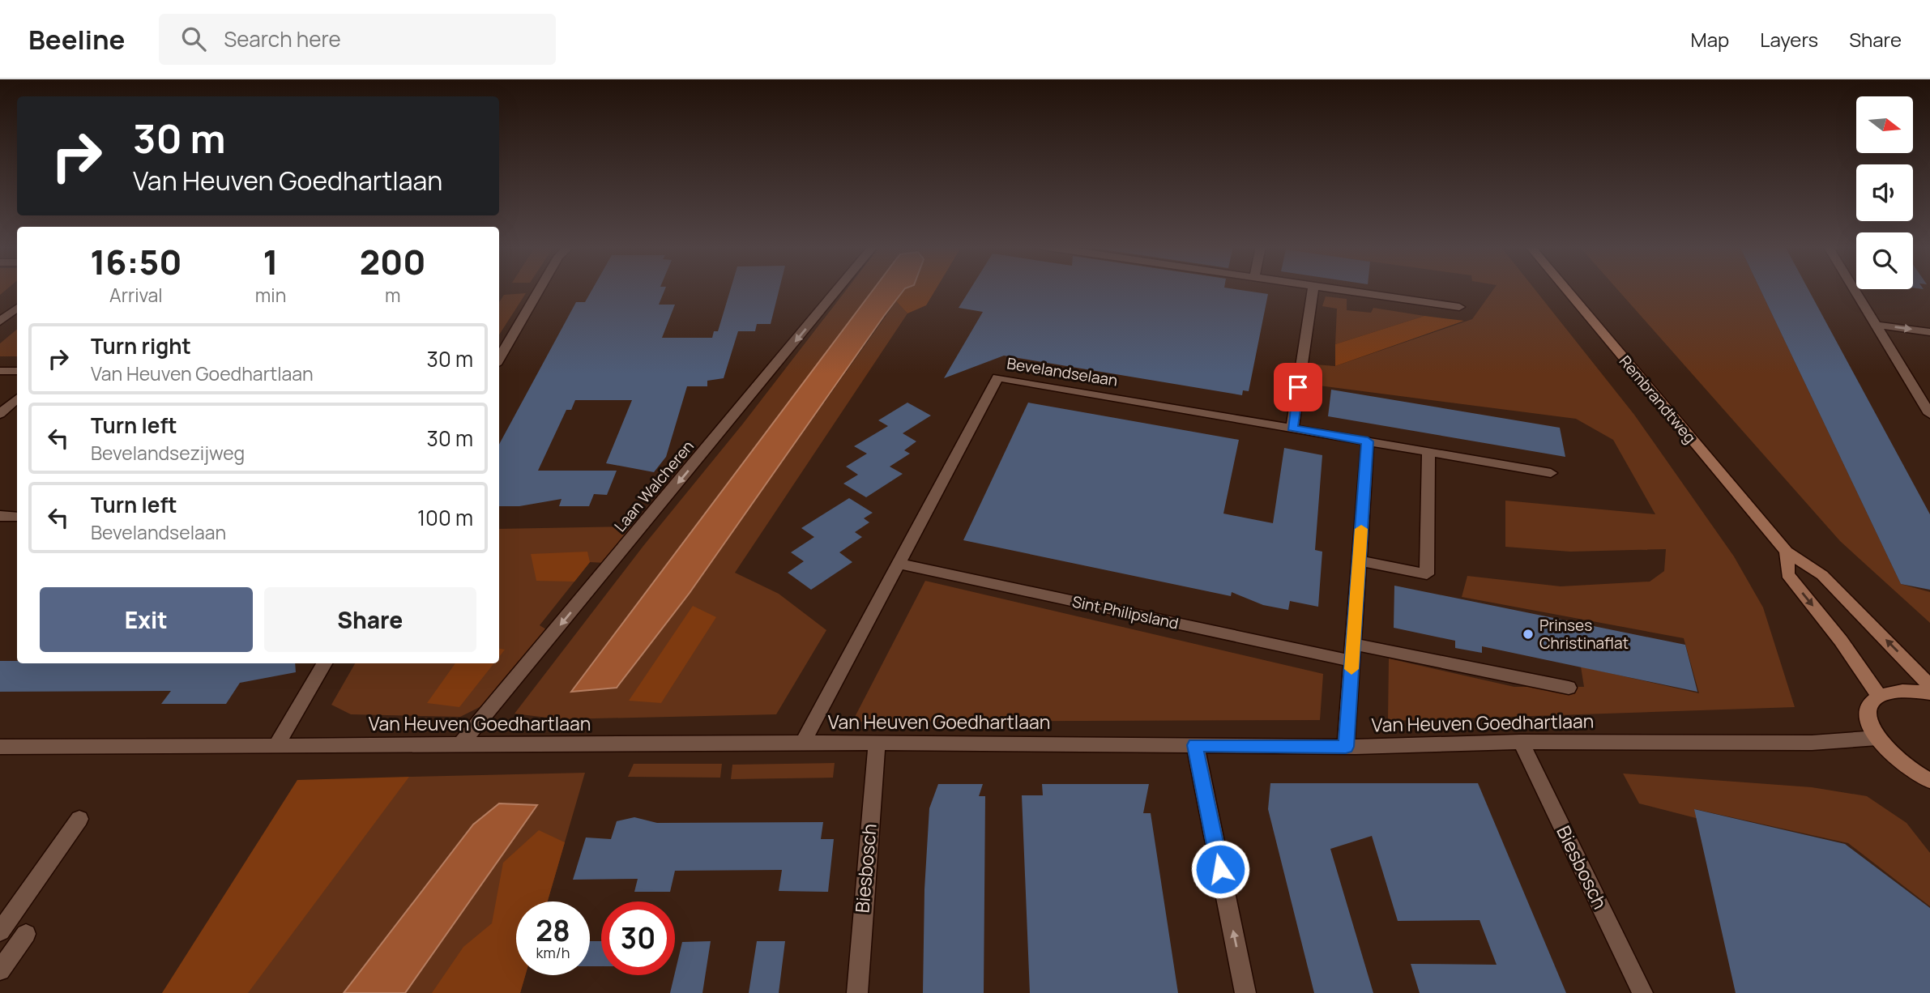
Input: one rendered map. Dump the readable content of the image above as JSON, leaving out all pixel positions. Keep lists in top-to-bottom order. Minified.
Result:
{"streets":{"street":["Bevelandselaan","Rembrandtweg","Laan Walcheren","Sint Philipsland","Van Heuven Goedhartlaan","Biesbosch"]},"crossings":[["Bevelandselaan","Sint Philipsland"],["Bevelandselaan","Van Heuven Goedhartlaan"],["Laan Walcheren","Van Heuven Goedhartlaan"],["Van Heuven Goedhartlaan","Biesbosch"]],"one_way":["Laan Walcheren"],"places":["Prinses Christinaflat"],"north":"right","page":{"header":"Beeline","search":"Search here","nav":["Map","Layers","Share"],"turn":["30 m","Van Heuven Goedhartlaan"],"eta":["16:50","Arrival","1","min","200","m"],"list":[{"name":"Turn right","note":"Van Heuven Goedhartlaan","value":"30 m"},{"name":"Turn left","note":"Bevelandsezijweg","value":"30 m"},{"name":"Turn left","note":"Bevelandselaan","value":"100 m"}],"buttons":["Exit","Share"],"speed":"28 km/h","limit":"30"}}
